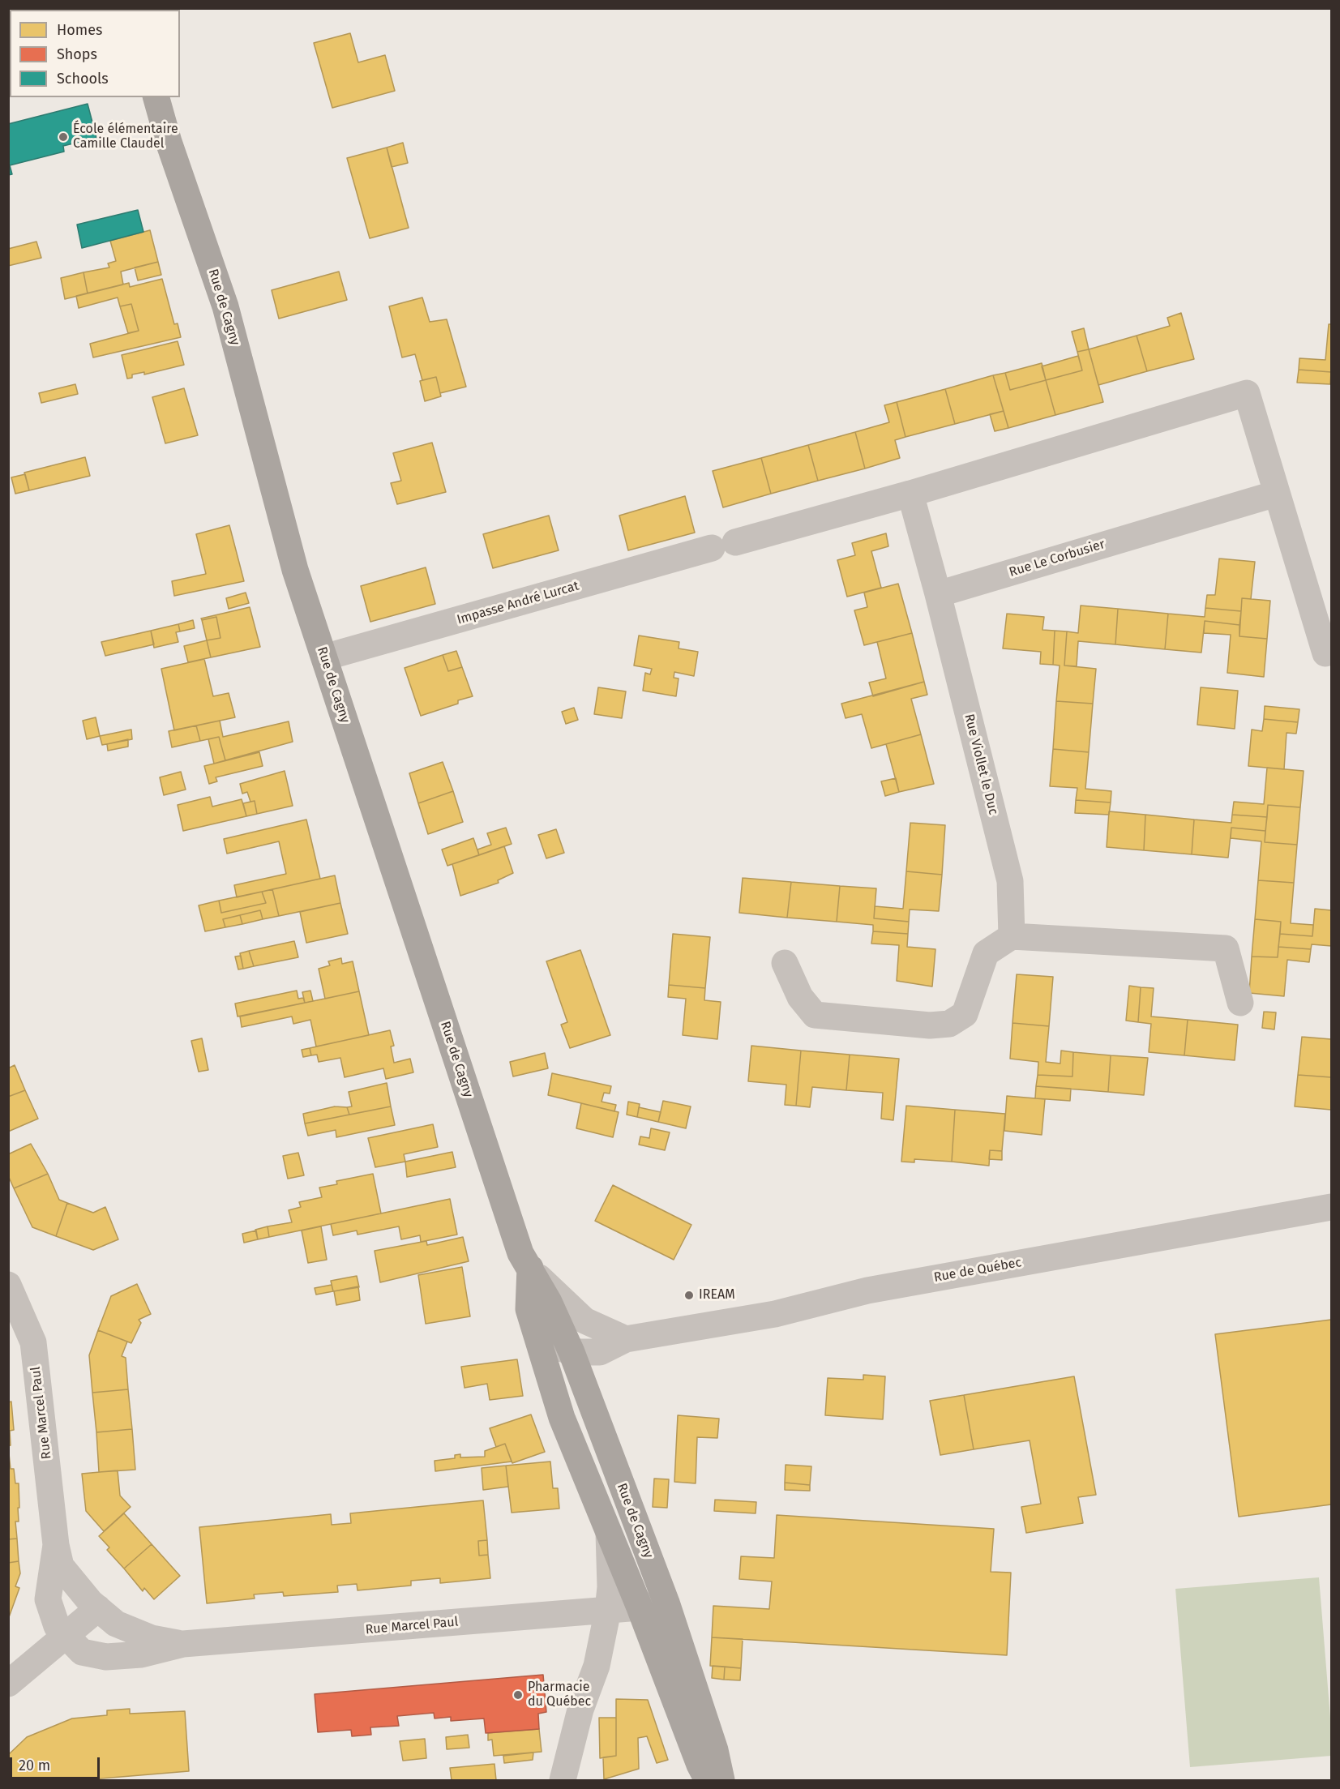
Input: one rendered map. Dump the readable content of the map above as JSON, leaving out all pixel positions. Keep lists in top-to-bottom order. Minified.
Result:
{"streets":{"main road":["Rue de Cagny"],"street":["Rue Le Corbusier","Impasse André Lurcat","Rue Viollet le Duc","Rue de Québec","Rue Marcel Paul"]},"crossings":[["Rue de Cagny","Impasse André Lurcat"],["Rue de Cagny","Rue Marcel Paul"],["Rue Le Corbusier","Rue Viollet le Duc"]],"places":["École élémentaire Camille Claudel","IREAM","Pharmacie du Québec"],"legend":["Homes","Shops","Schools"],"scale_bar":"20 m"}
